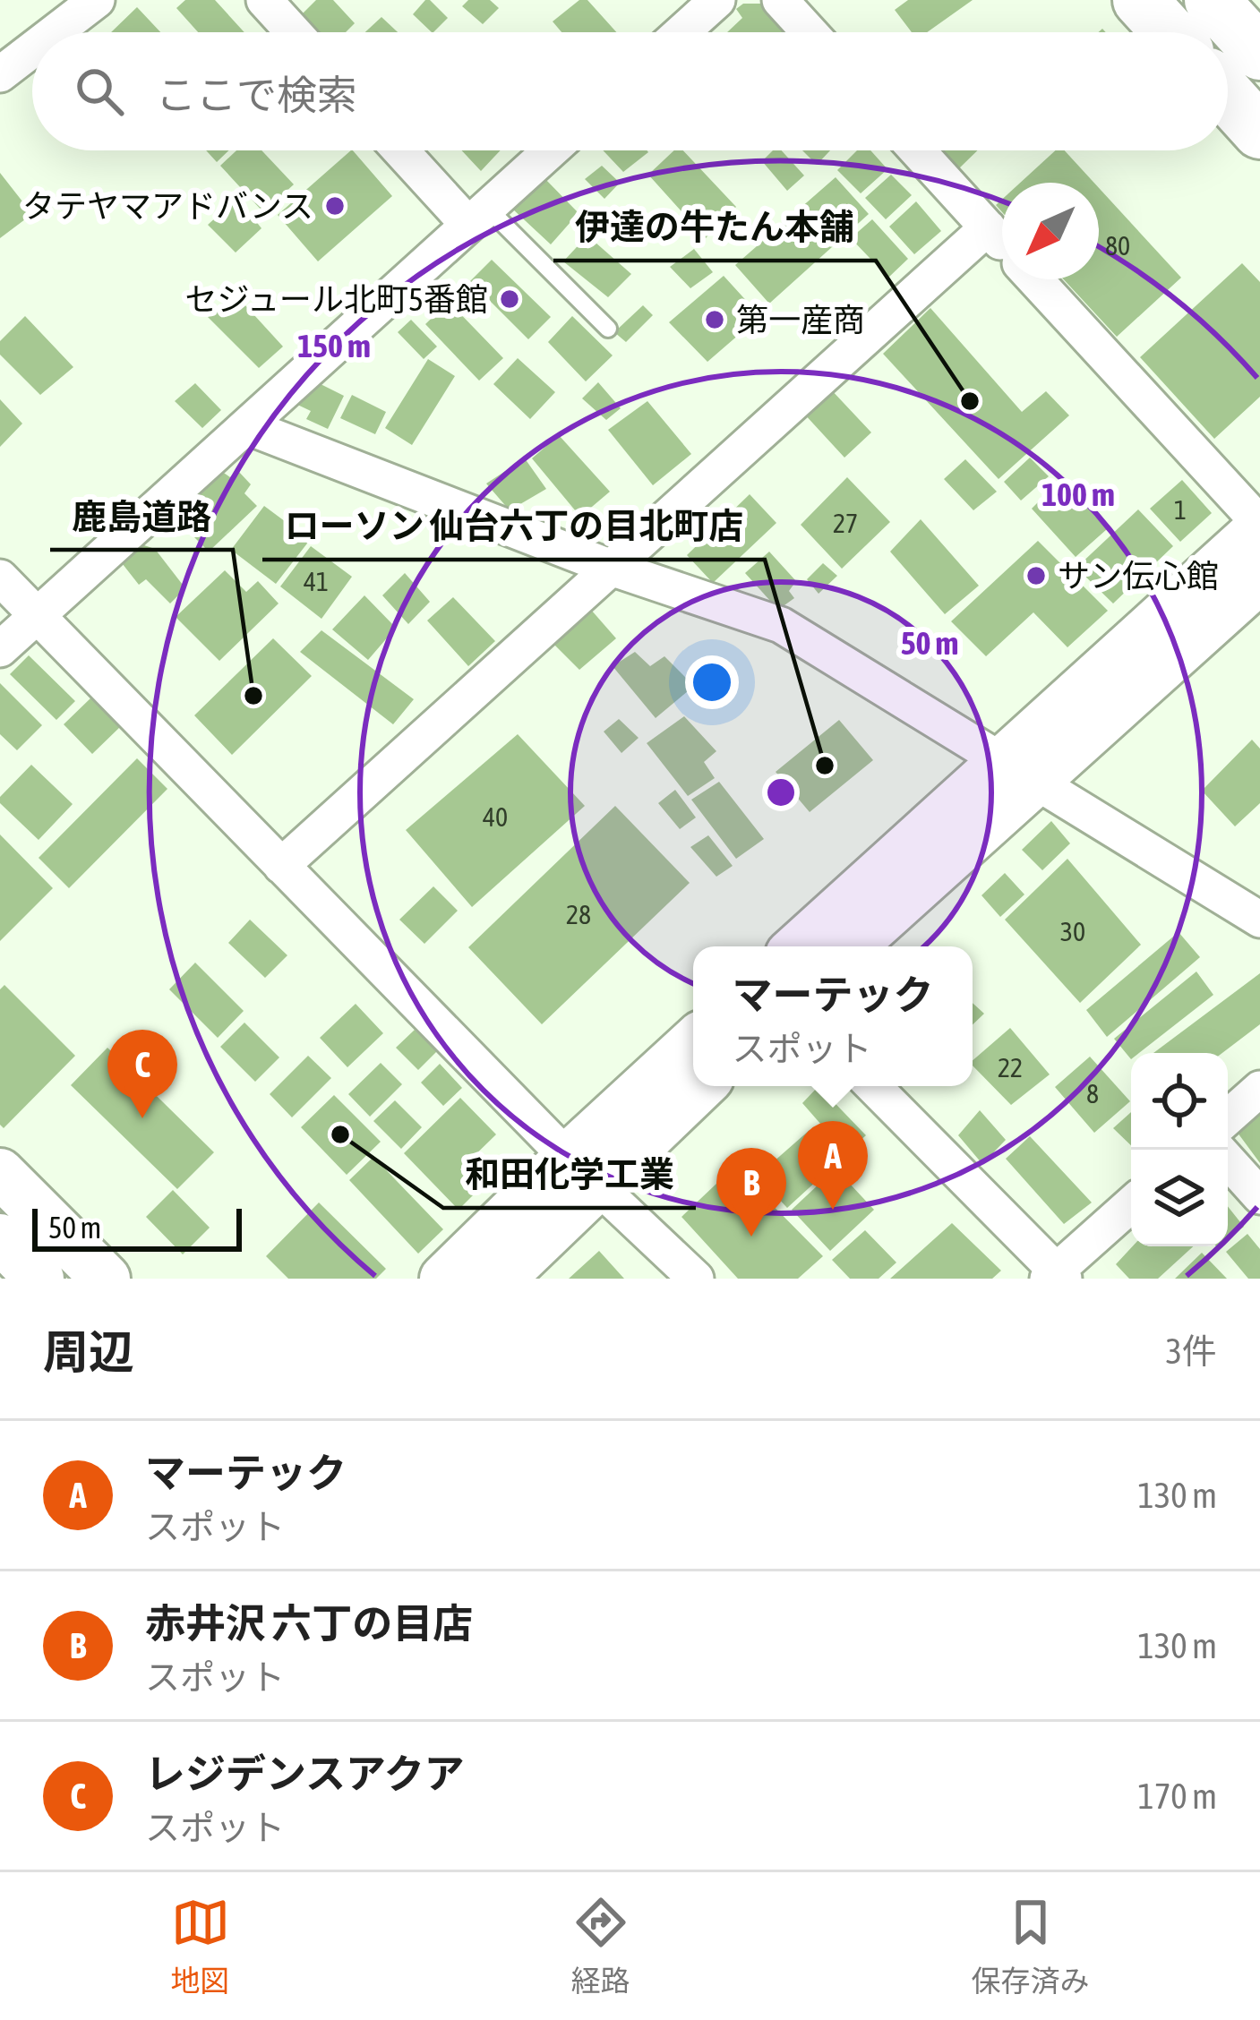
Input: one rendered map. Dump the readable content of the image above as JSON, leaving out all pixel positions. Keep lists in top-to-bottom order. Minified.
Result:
{"places":["タテヤマアドバンス","セジュール北町5番館","第一産商","伊達の牛たん本舗","サン伝心館","鹿島道路","ローソン 仙台六丁の目北町店","和田化学工業"],"house_numbers":["80","1","27","41","40","28","30","22","8"],"scale_bar":"50 m","north":"bottom left","page":{"search":"ここで検索","popup":["マーテック","スポット"],"pins":["C","A","B"],"scale":"50 m","heading":["周辺","3件"],"list":[{"mark":"A","name":"マーテック","note":"スポット","value":"130 m"},{"mark":"B","name":"赤井沢 六丁の目店","note":"スポット","value":"130 m"},{"mark":"C","name":"レジデンスアクア","note":"スポット","value":"170 m"}],"nav":["地図","経路","保存済み"]},"rings":["150 m","100 m","50 m"]}
